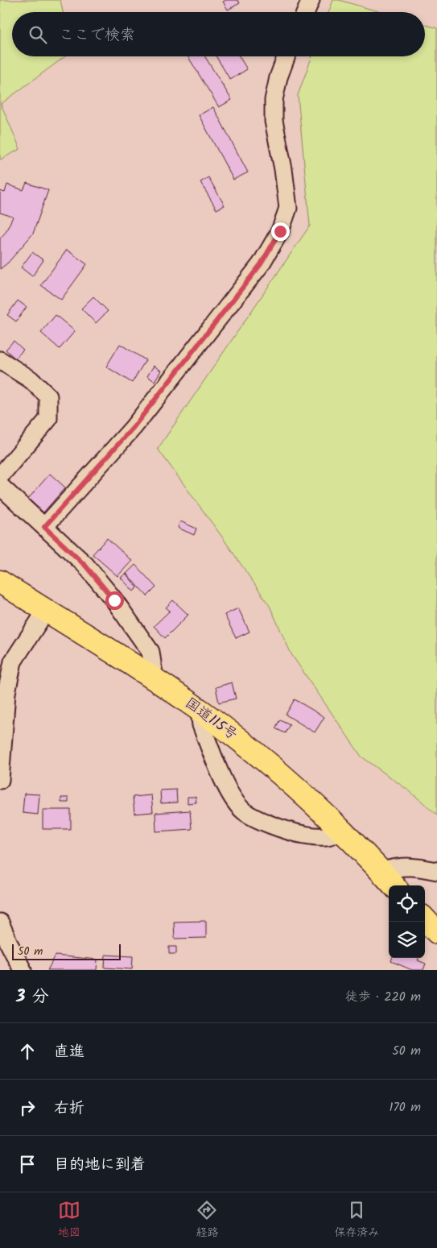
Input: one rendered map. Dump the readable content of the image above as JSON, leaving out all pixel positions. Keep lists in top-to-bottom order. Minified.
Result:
{"streets":{"highway":["国道115号"]},"scale_bar":"50 m","page":{"search":"ここで検索","scale":"50 m","heading":["3 分","徒歩 · 220 m"],"list":[["直進","50 m"],["右折","170 m"],"目的地に到着"],"nav":["地図","経路","保存済み"]}}
